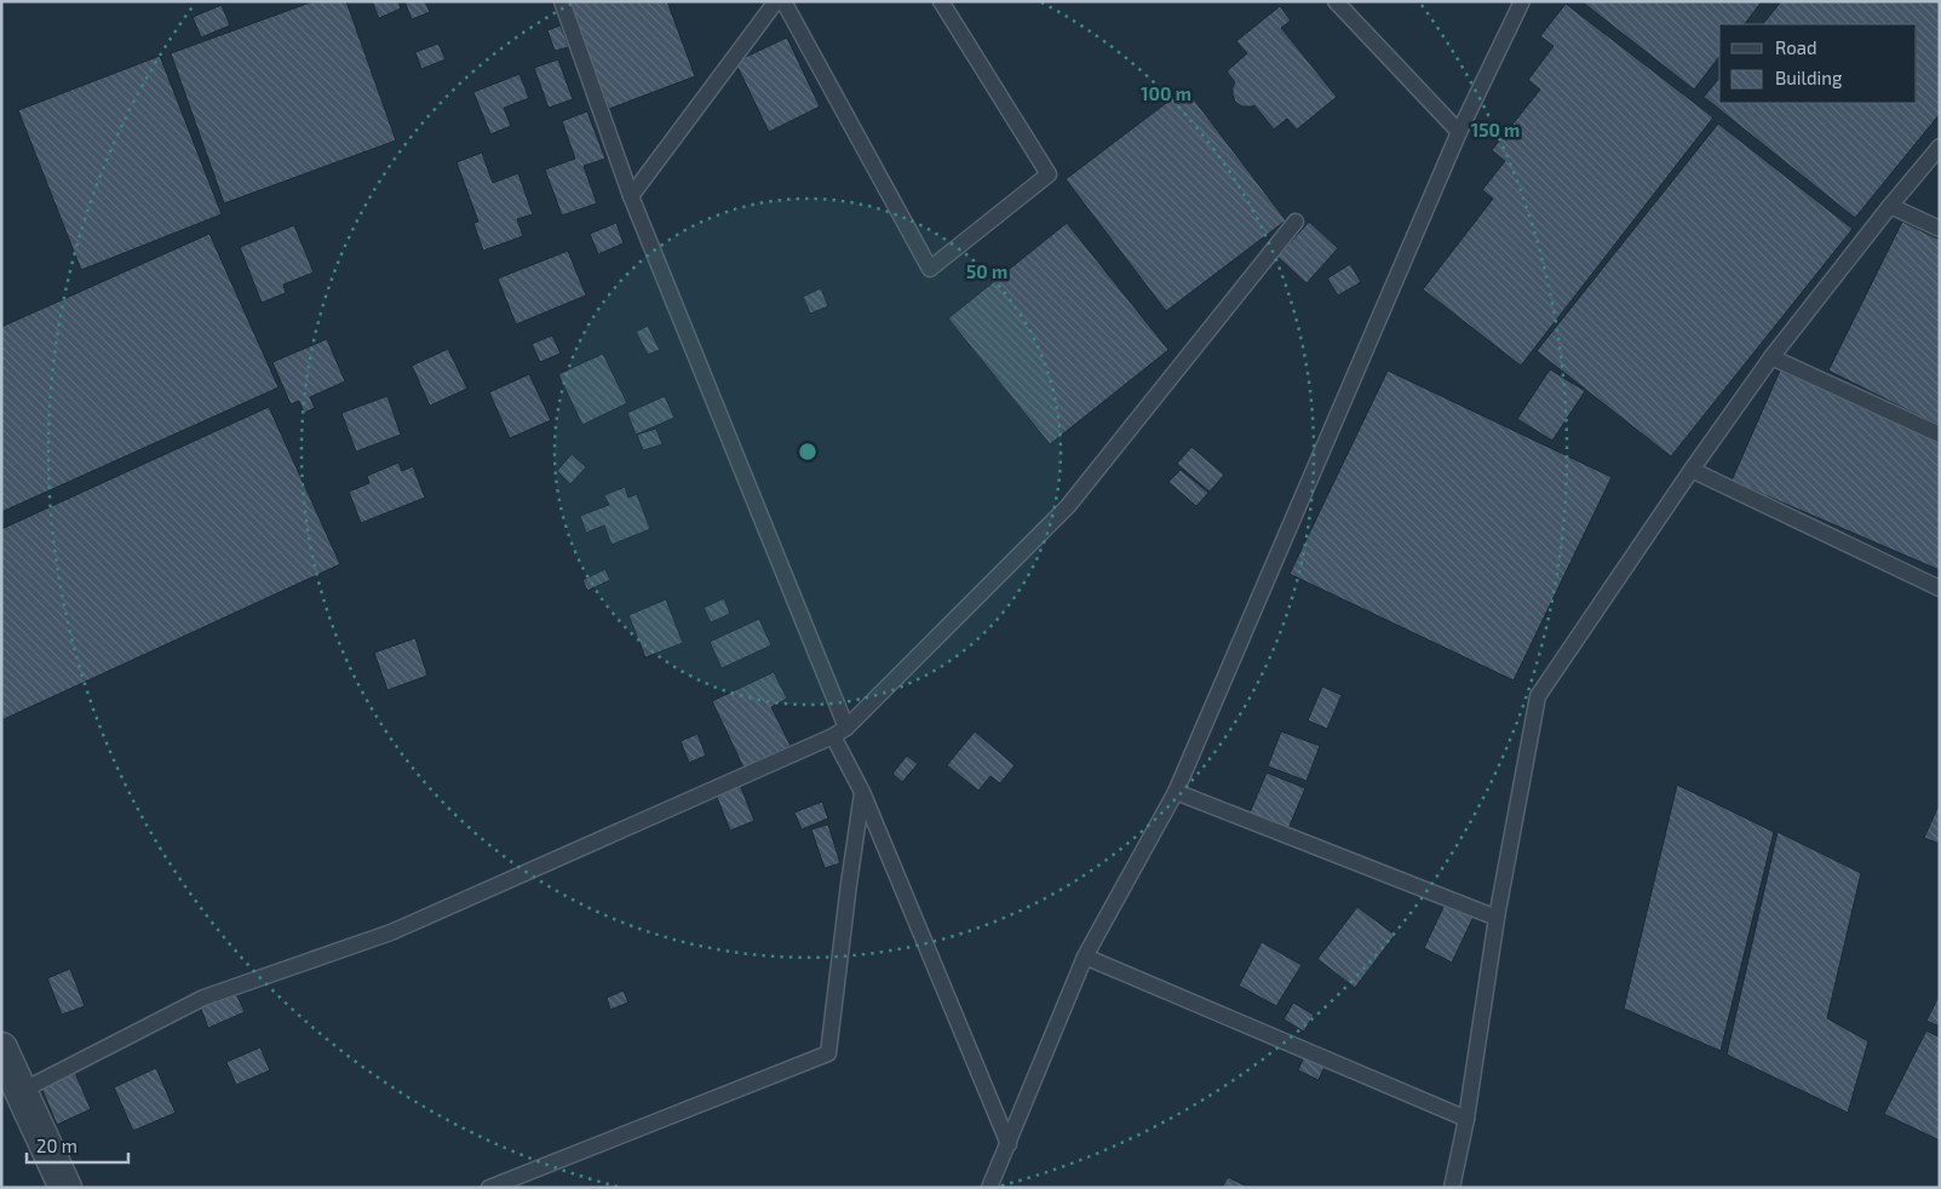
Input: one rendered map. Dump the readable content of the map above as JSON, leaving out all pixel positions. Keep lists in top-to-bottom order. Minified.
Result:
{"legend":["Road","Building"],"scale_bar":"20 m","rings":["100 m","150 m","50 m"]}
